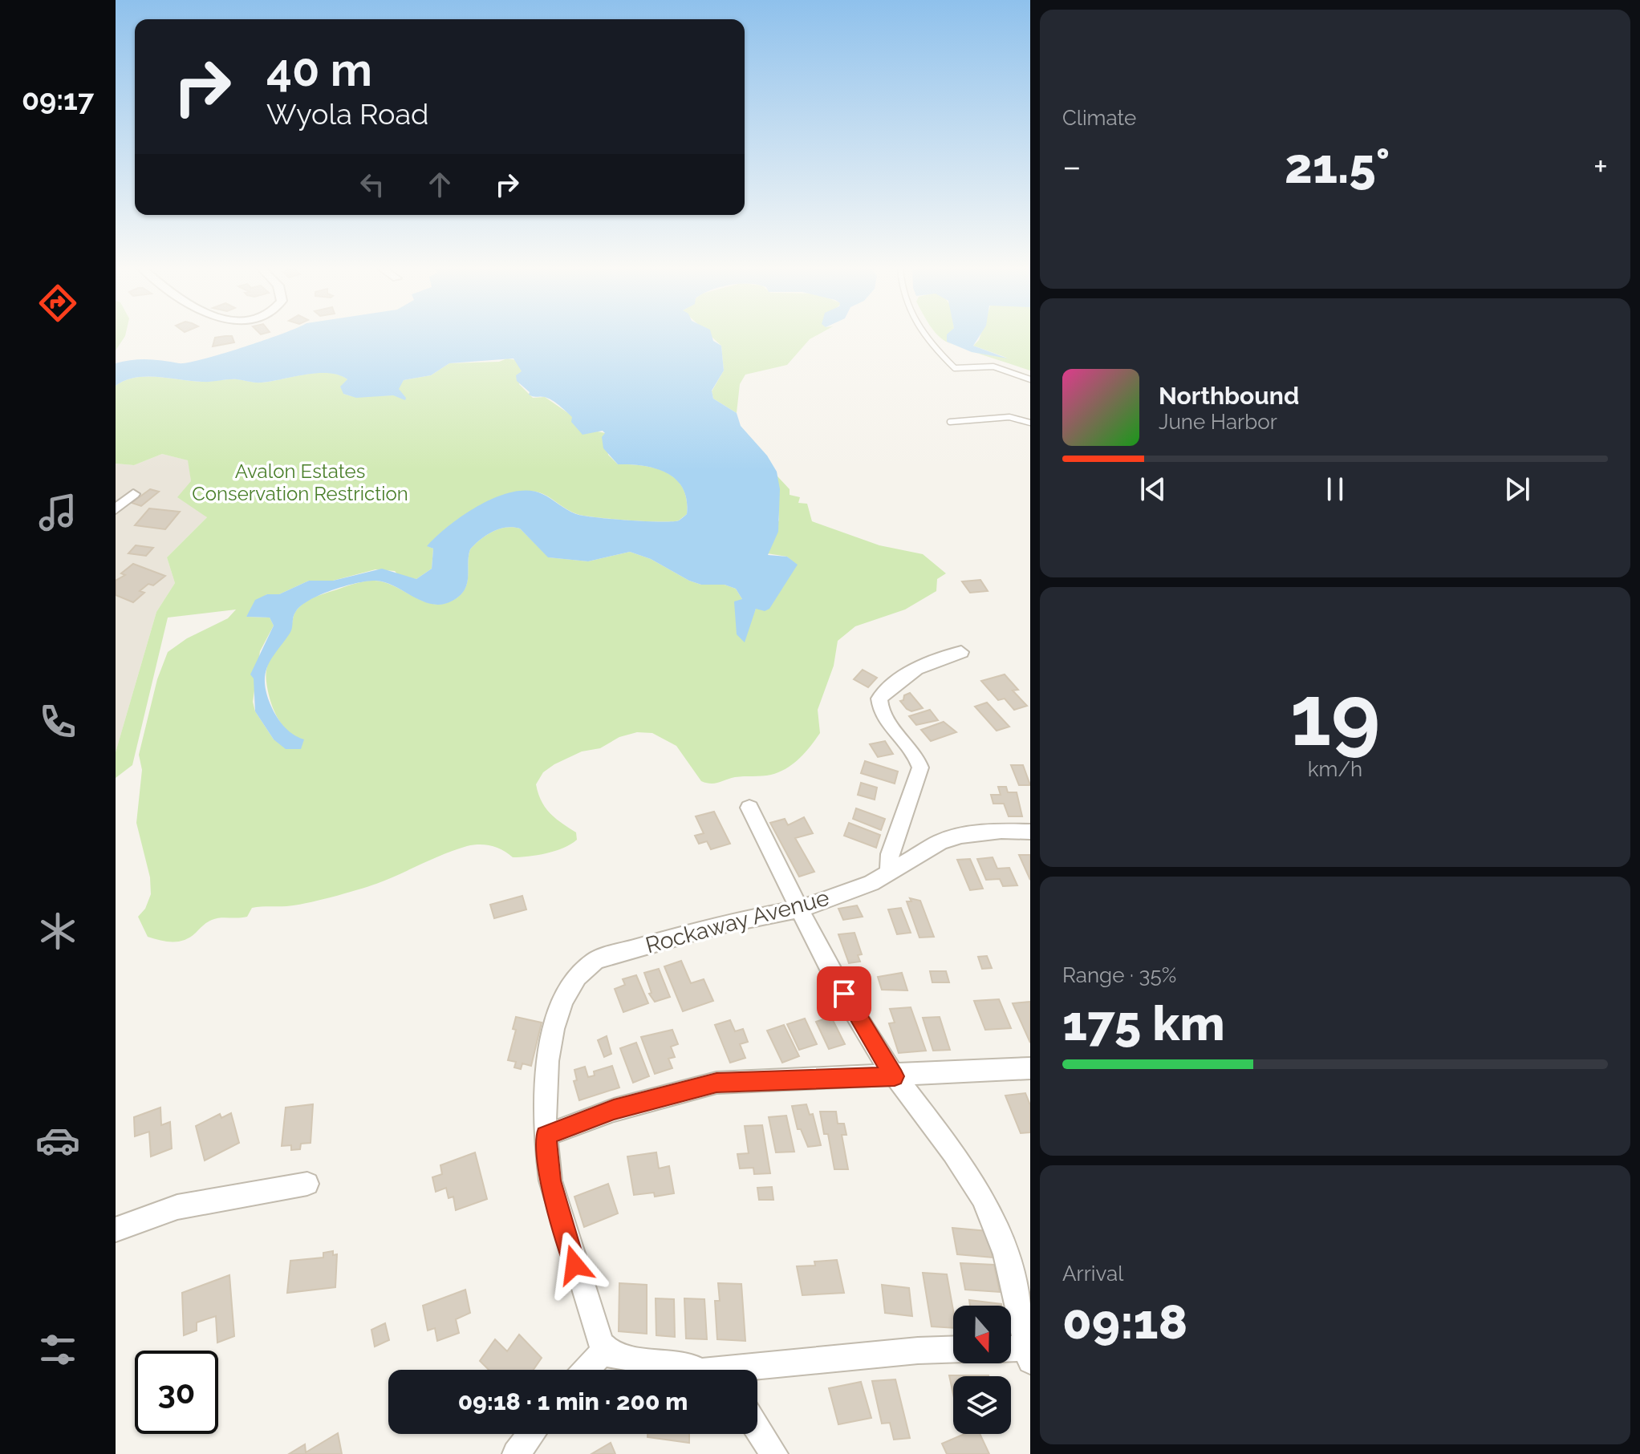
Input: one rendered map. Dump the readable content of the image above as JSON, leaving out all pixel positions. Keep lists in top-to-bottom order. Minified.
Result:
{"streets":{"street":["Rockaway Avenue"]},"parks":["Avalon Estates Conservation Restriction"],"north":"bottom","page":{"tabs":"09:17","tile":["Climate",["19","km/h"],["Range · 35%","175 km"],["Arrival","09:18"]],"turn":["40 m","Wyola Road"],"heat":["−","21.5°","+"],"song":["Northbound","June Harbor"],"limit":"30","trip":"09:18 · 1 min · 200 m"}}
